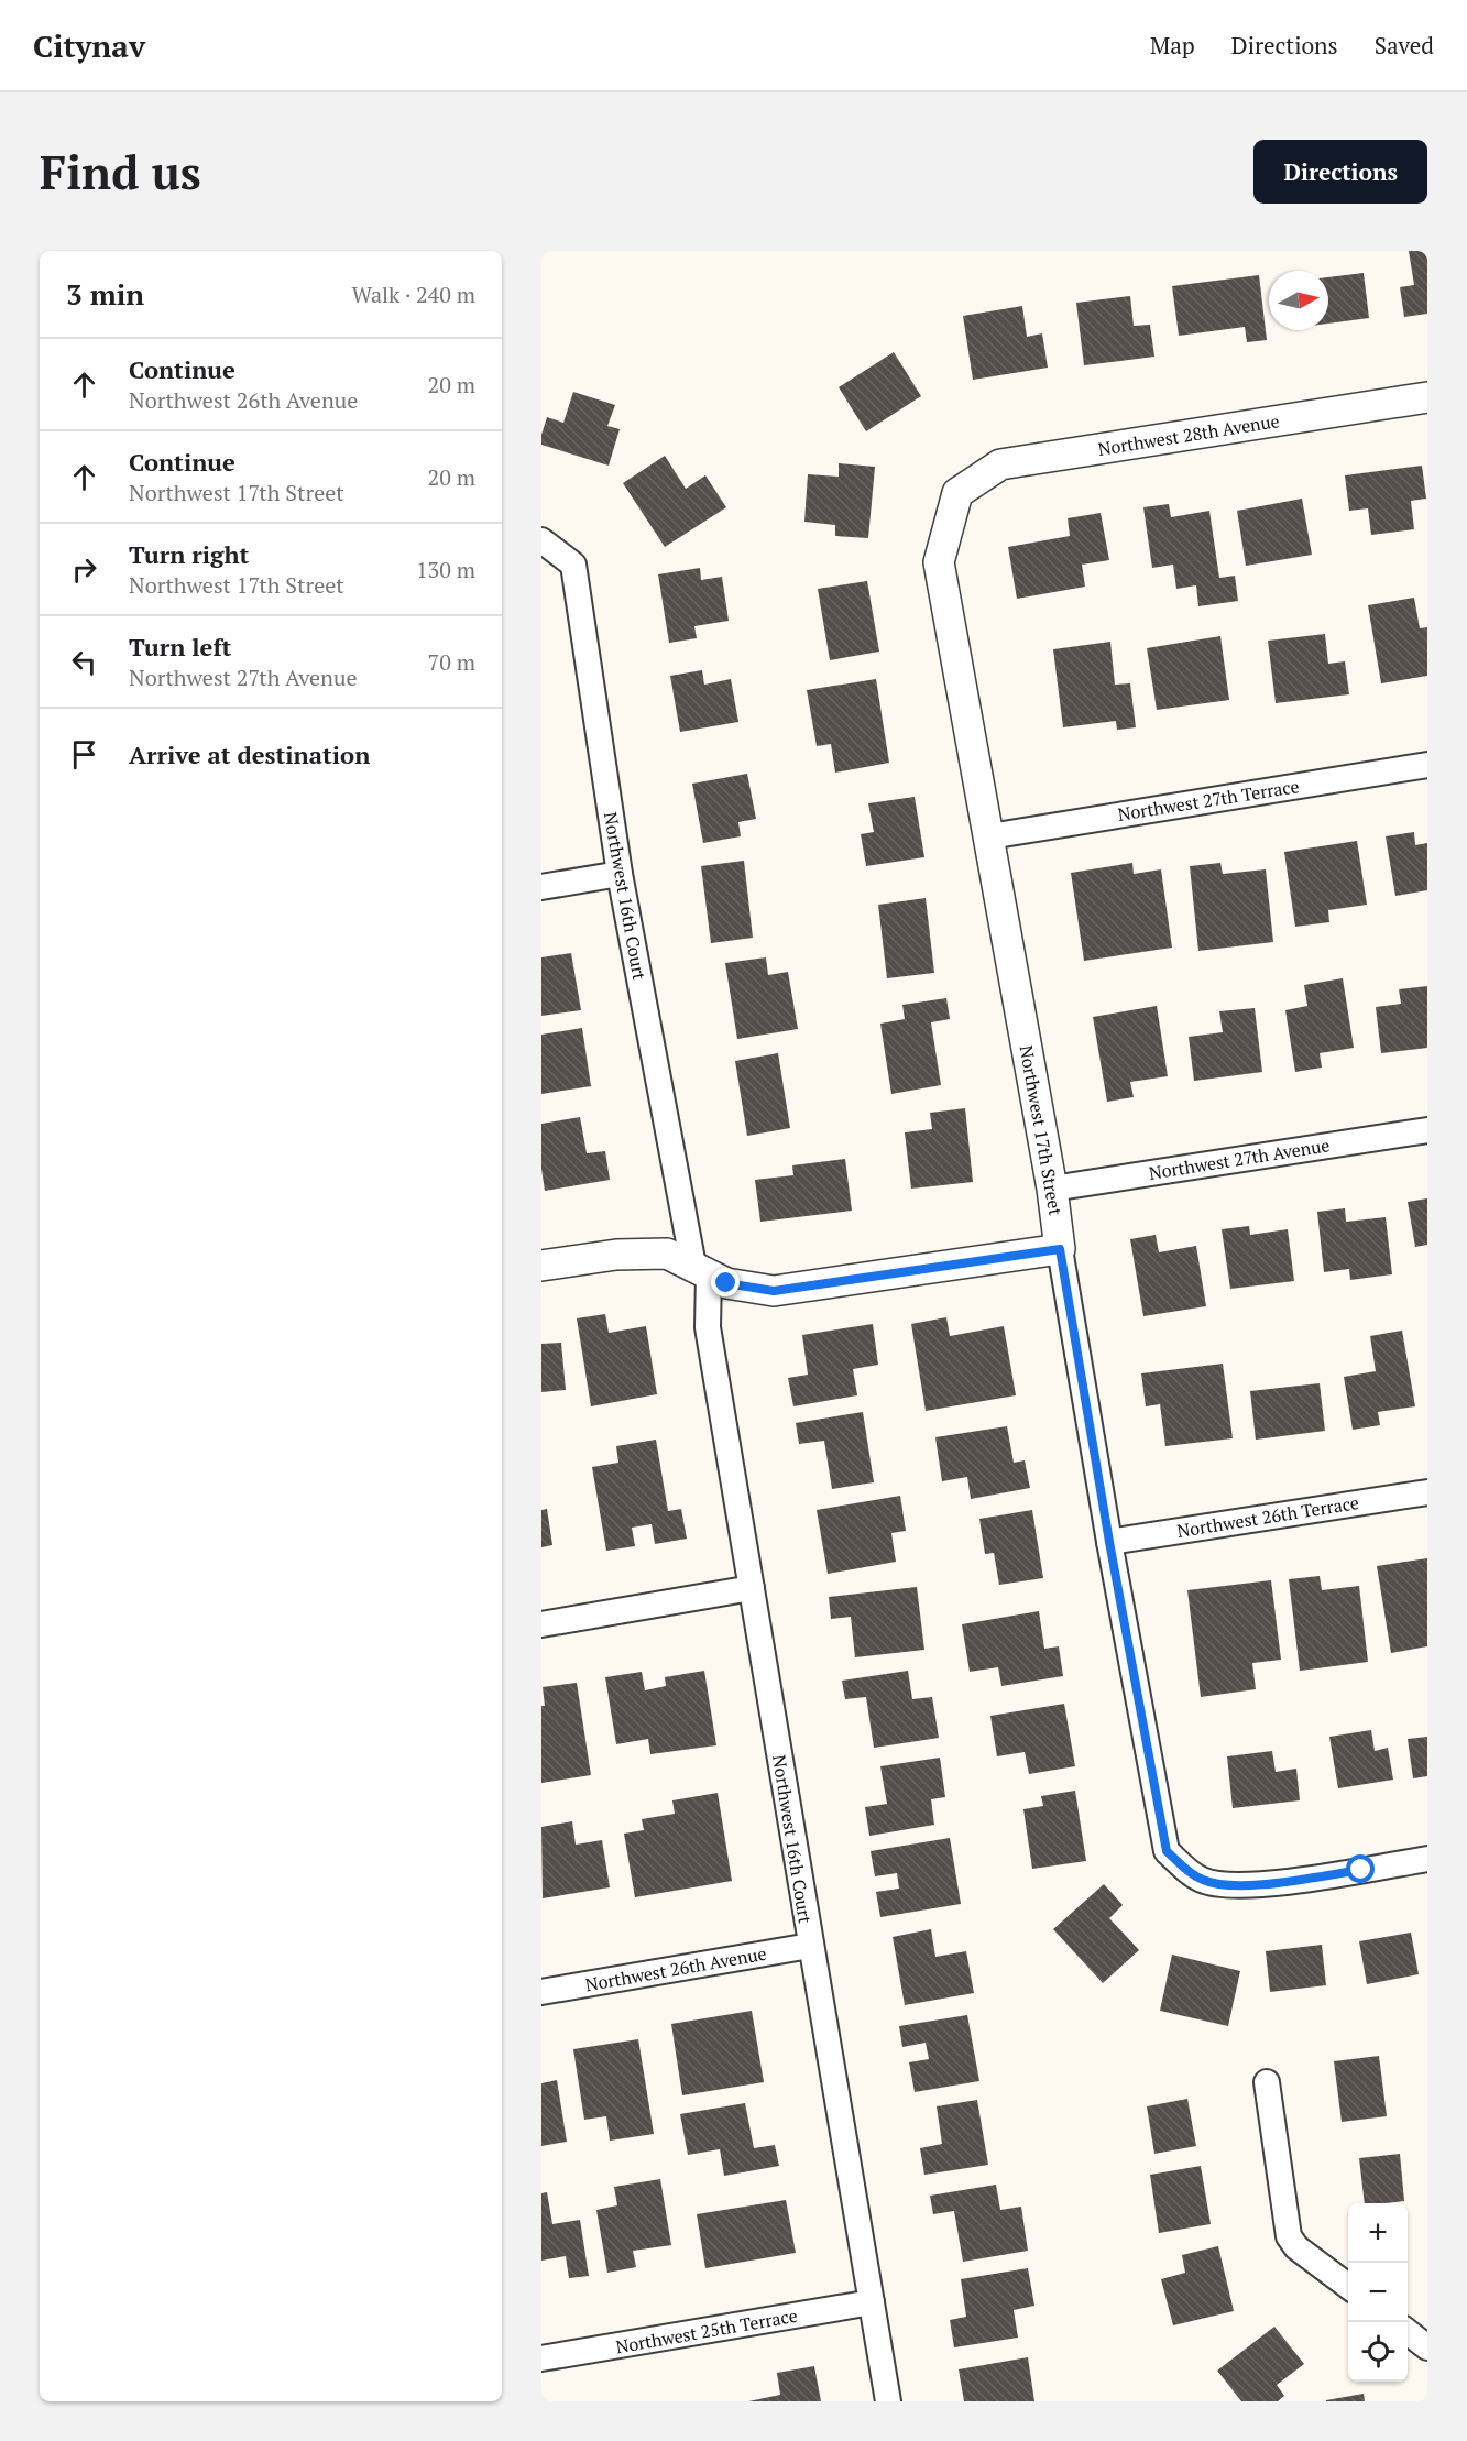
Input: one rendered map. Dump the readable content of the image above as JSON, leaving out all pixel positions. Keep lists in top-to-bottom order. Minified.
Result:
{"streets":{"street":["Northwest 28th Avenue","Northwest 27th Terrace","Northwest 16th Court","Northwest 17th Street","Northwest 27th Avenue","Northwest 26th Terrace","Northwest 26th Avenue","Northwest 25th Terrace"]},"crossings":[["Northwest 28th Avenue","Northwest 17th Street"],["Northwest 27th Terrace","Northwest 17th Street"],["Northwest 16th Court","Northwest 26th Avenue"],["Northwest 16th Court","Northwest 25th Terrace"],["Northwest 17th Street","Northwest 27th Avenue"],["Northwest 17th Street","Northwest 26th Terrace"]],"north":"right","page":{"header":"Citynav","nav":["Map","Directions","Saved"],"buttons":"Directions","title":"Find us","heading":["3 min","Walk · 240 m"],"list":[["Continue","Northwest 26th Avenue","20 m"],["Continue","Northwest 17th Street","20 m"],["Turn right","Northwest 17th Street","130 m"],["Turn left","Northwest 27th Avenue","70 m"],"Arrive at destination"],"map_buttons":["+","−"]}}
